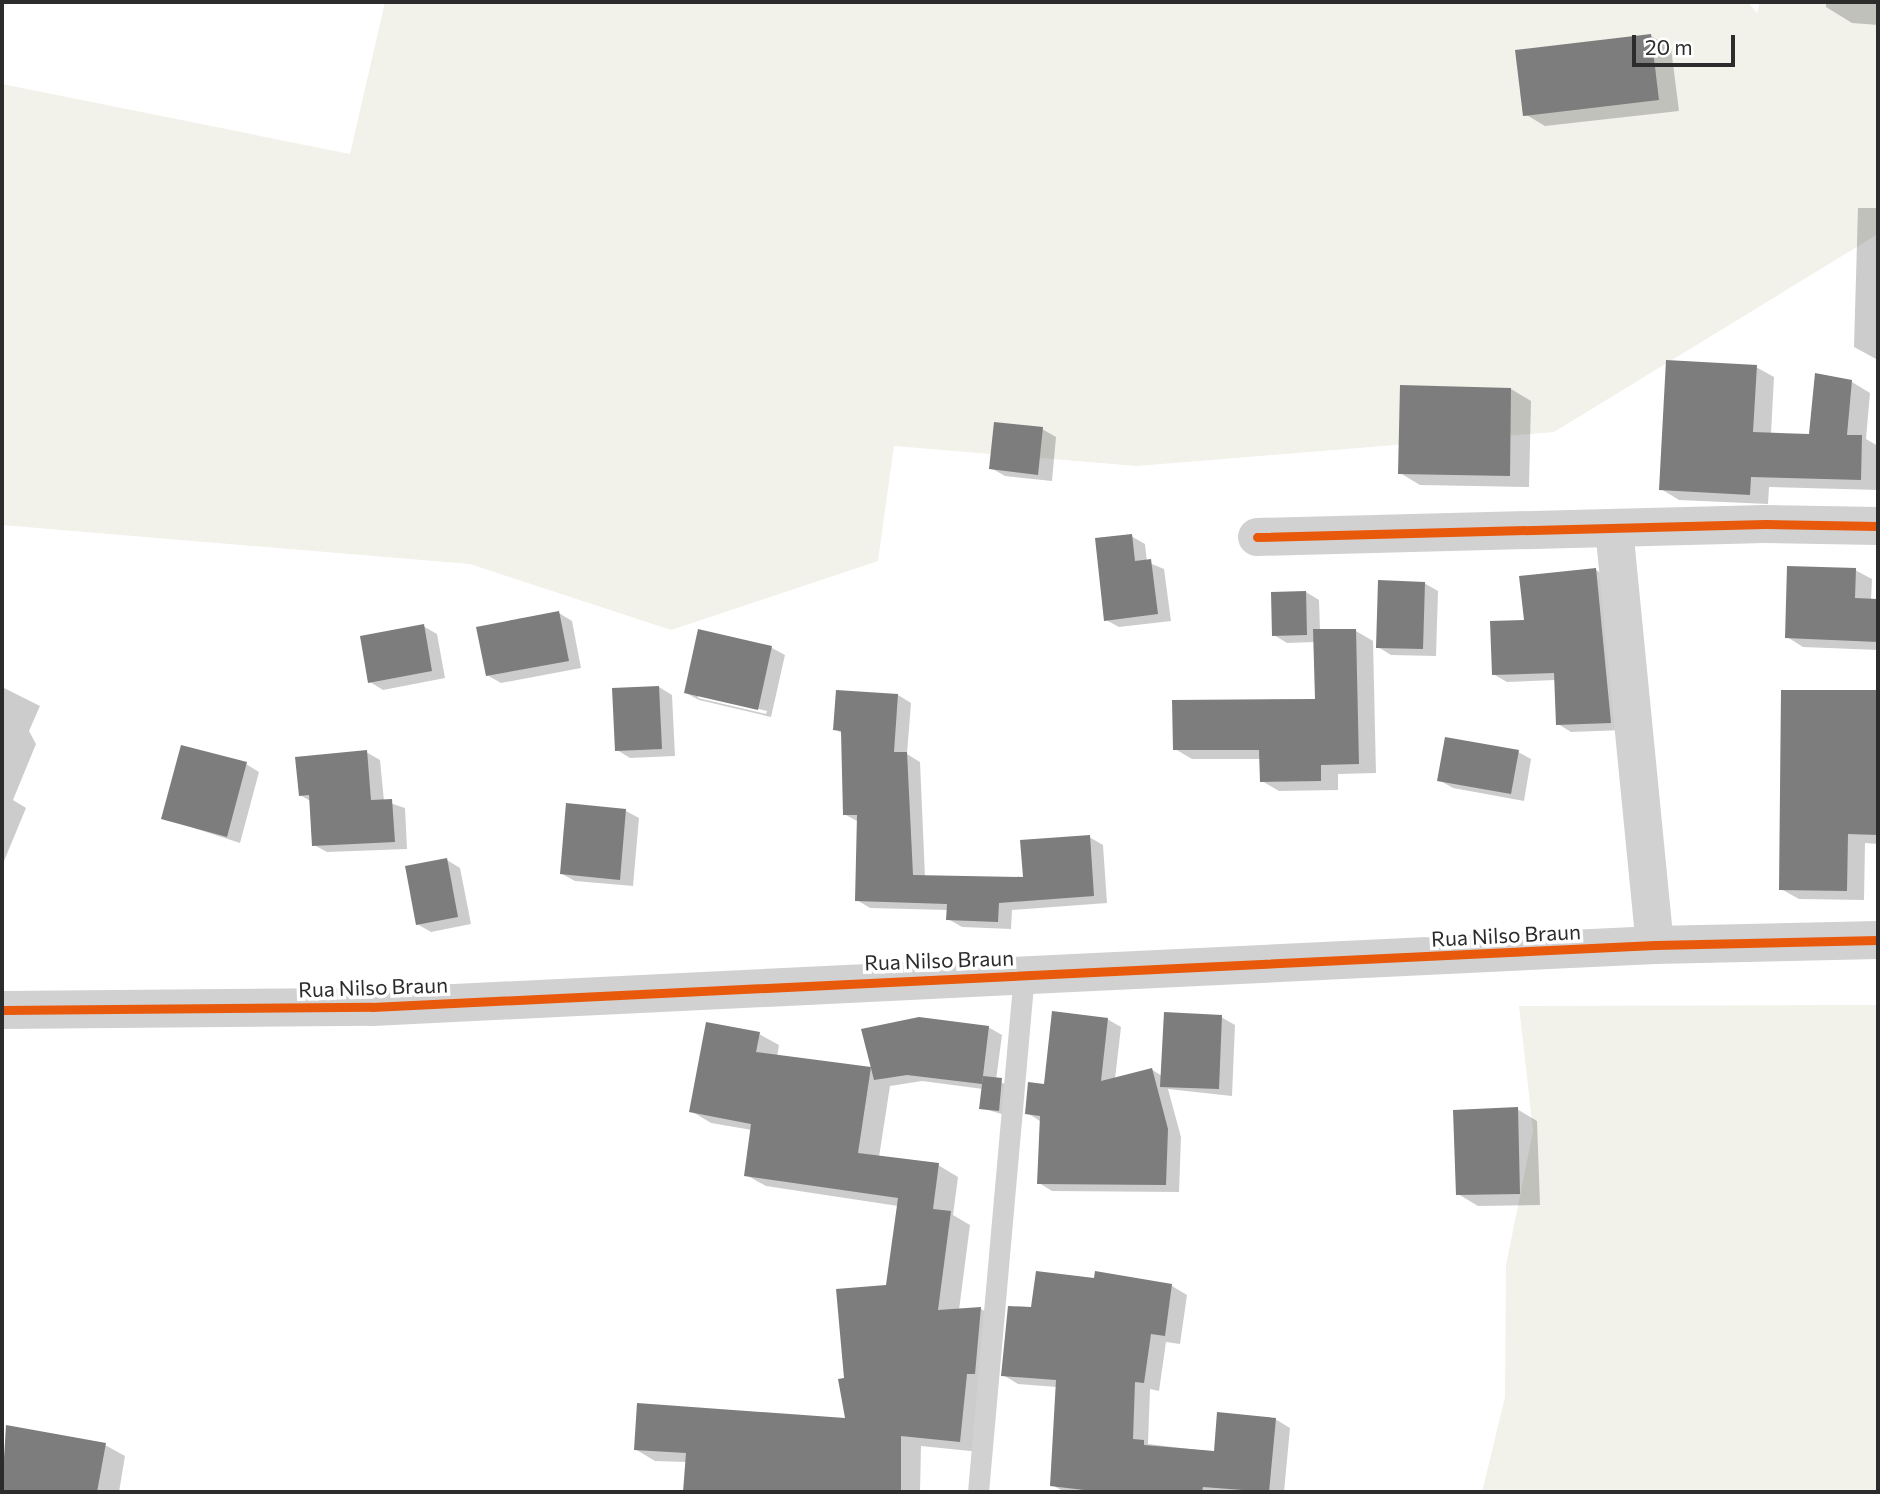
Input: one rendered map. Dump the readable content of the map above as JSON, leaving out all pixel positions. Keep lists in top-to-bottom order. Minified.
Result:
{"streets":{"street":["Rua Nilso Braun"]},"scale_bar":"20 m"}
